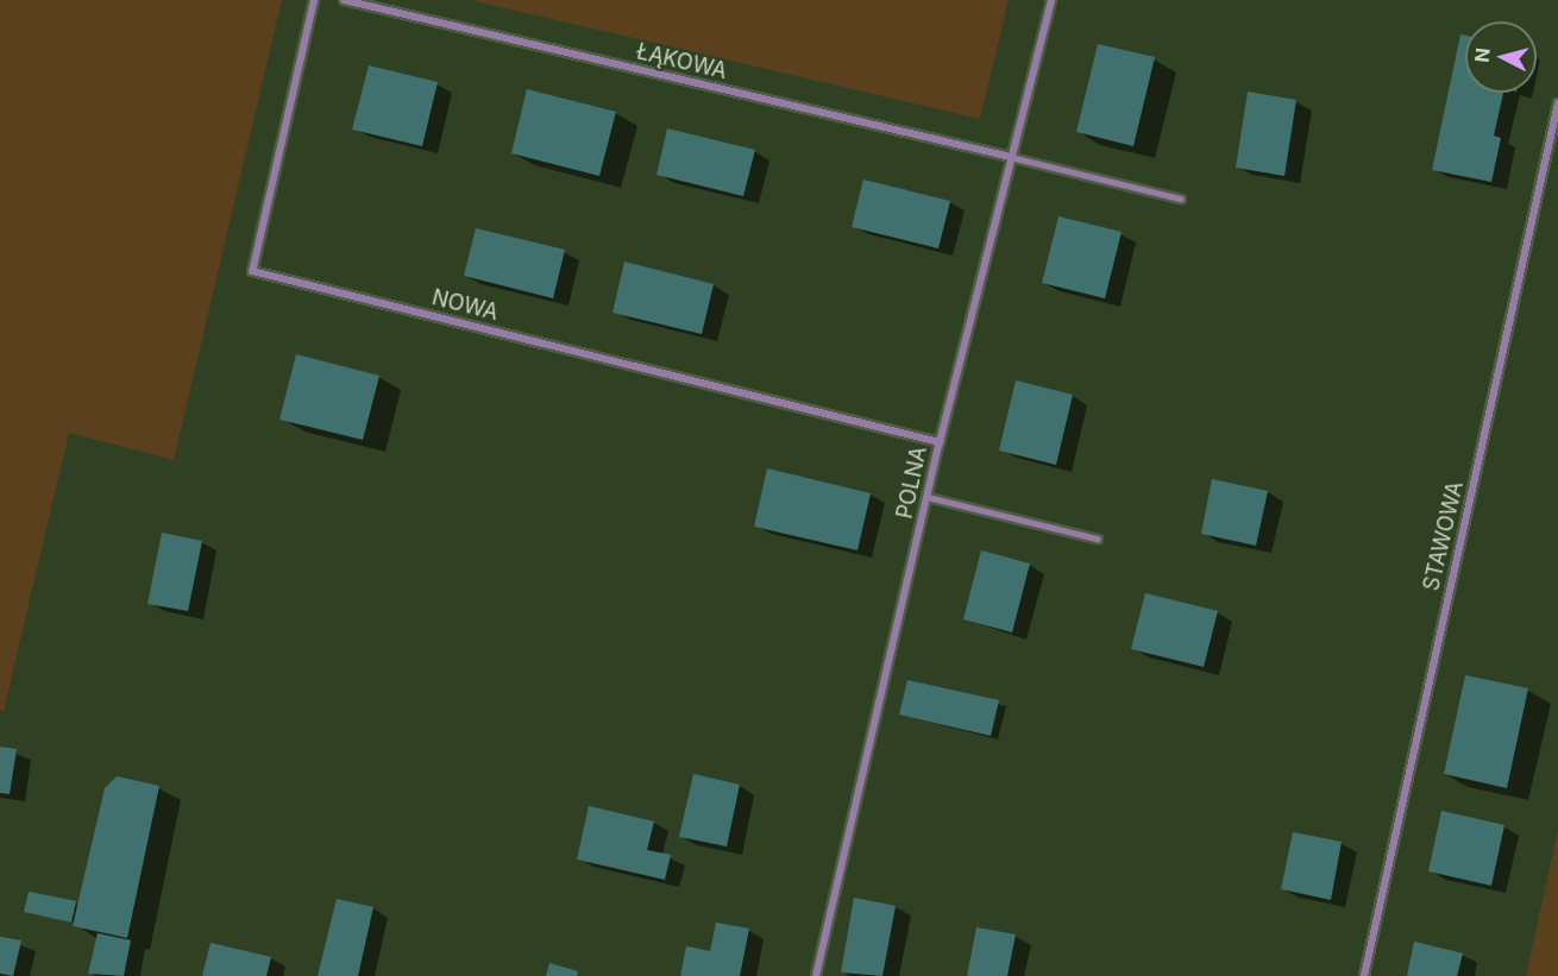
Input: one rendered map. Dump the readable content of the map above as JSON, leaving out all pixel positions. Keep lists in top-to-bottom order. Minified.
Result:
{"streets":{"street":["ŁĄKOWA","NOWA","POLNA","STAWOWA"]},"crossings":[["ŁĄKOWA","POLNA"],["NOWA","POLNA"]],"north":"left"}
